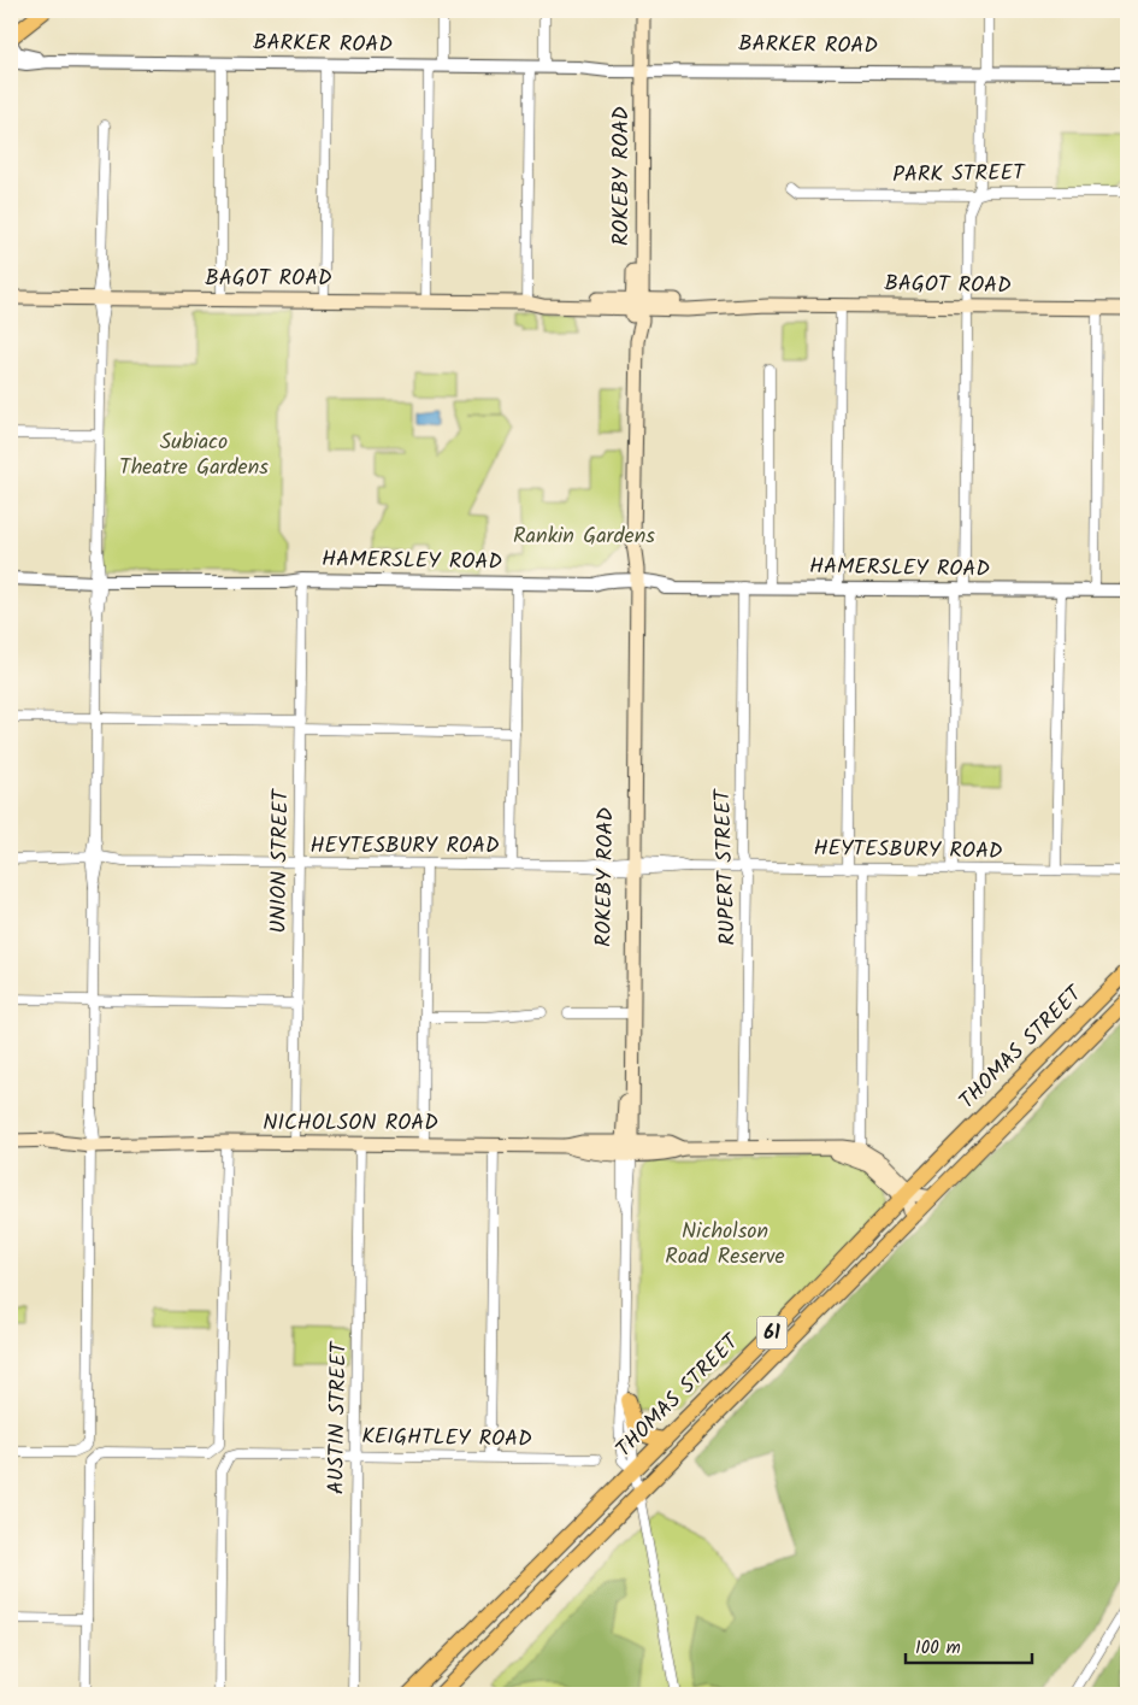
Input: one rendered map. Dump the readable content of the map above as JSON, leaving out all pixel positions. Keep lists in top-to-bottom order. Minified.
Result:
{"streets":{"main road":["ROKEBY ROAD","BAGOT ROAD","THOMAS STREET","NICHOLSON ROAD","61"],"street":["BARKER ROAD","PARK STREET","HAMERSLEY ROAD","HEYTESBURY ROAD","UNION STREET","RUPERT STREET","AUSTIN STREET","KEIGHTLEY ROAD"]},"crossings":[["BARKER ROAD","ROKEBY ROAD"],["ROKEBY ROAD","BAGOT ROAD"],["ROKEBY ROAD","HAMERSLEY ROAD"],["ROKEBY ROAD","HEYTESBURY ROAD"],["ROKEBY ROAD","THOMAS STREET"],["ROKEBY ROAD","NICHOLSON ROAD"],["HAMERSLEY ROAD","UNION STREET"],["HAMERSLEY ROAD","RUPERT STREET"],["HEYTESBURY ROAD","UNION STREET"],["HEYTESBURY ROAD","RUPERT STREET"],["UNION STREET","NICHOLSON ROAD"],["RUPERT STREET","NICHOLSON ROAD"],["THOMAS STREET","NICHOLSON ROAD"],["NICHOLSON ROAD","AUSTIN STREET"],["AUSTIN STREET","KEIGHTLEY ROAD"]],"parks":["Subiaco Theatre Gardens","Rankin Gardens","Nicholson Road Reserve"],"scale_bar":"100 m"}
